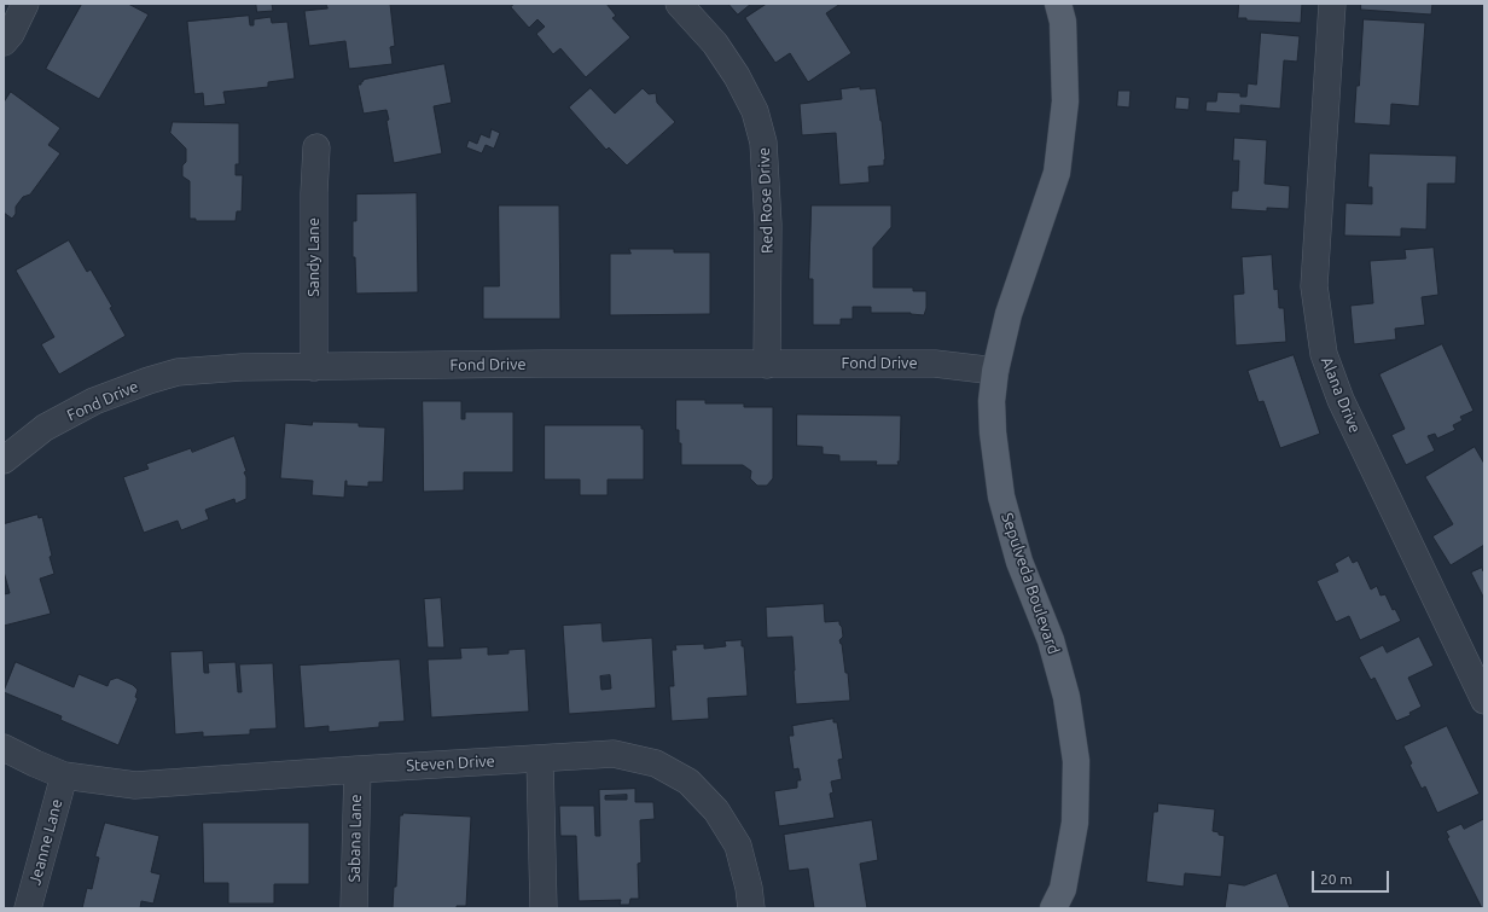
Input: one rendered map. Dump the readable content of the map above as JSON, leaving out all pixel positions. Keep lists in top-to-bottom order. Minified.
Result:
{"streets":{"main road":["Sepulveda Boulevard"],"street":["Red Rose Drive","Sandy Lane","Fond Drive","Alana Drive","Steven Drive","Sabana Lane","Jeanne Lane"]},"crossings":[["Red Rose Drive","Fond Drive"],["Sandy Lane","Fond Drive"],["Fond Drive","Sepulveda Boulevard"],["Steven Drive","Sabana Lane"],["Steven Drive","Jeanne Lane"]],"scale_bar":"20 m"}
